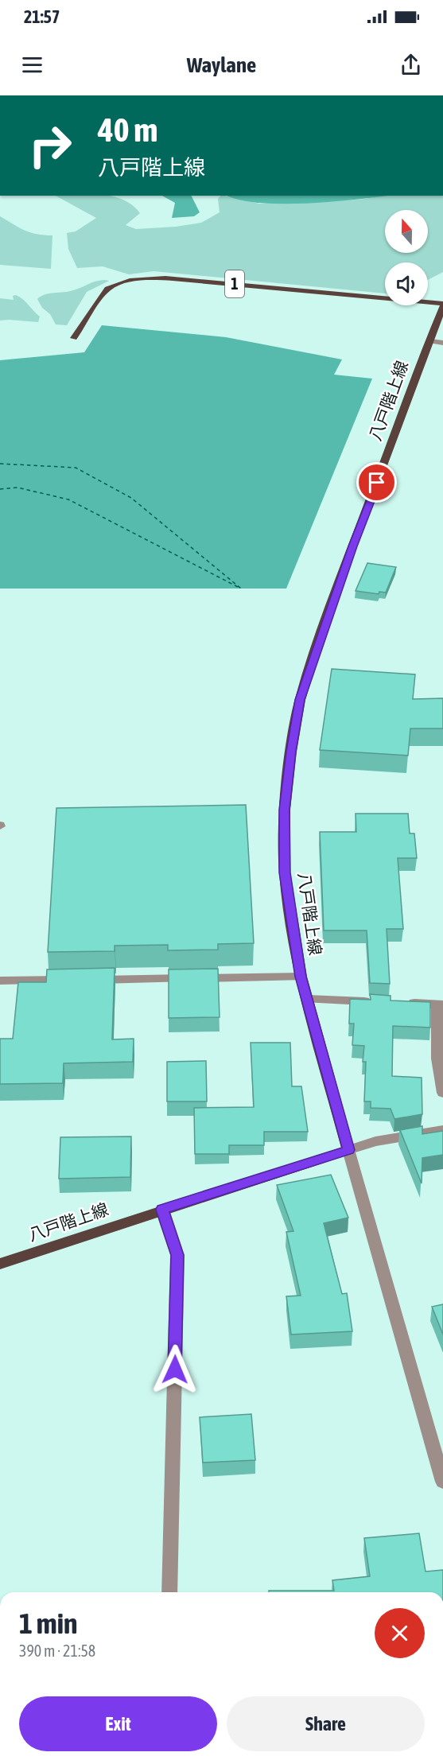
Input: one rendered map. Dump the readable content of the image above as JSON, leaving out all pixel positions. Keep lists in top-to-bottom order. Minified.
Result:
{"streets":{"main road":["1","八戸階上線"]},"north":"top","page":{"status":"21:57","header":"Waylane","turn":["40 m","八戸階上線"],"heading":["1 min","390 m · 21:58"],"buttons":["Exit","Share"]}}
